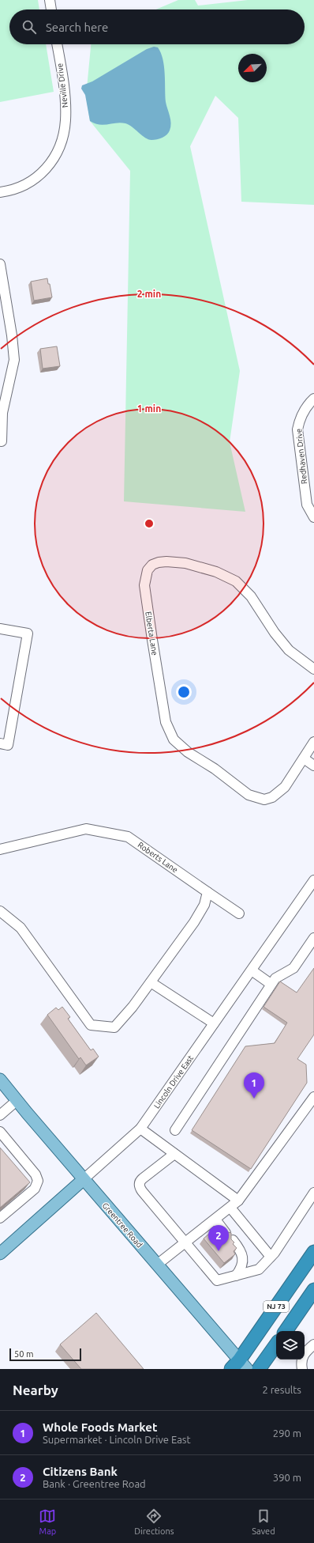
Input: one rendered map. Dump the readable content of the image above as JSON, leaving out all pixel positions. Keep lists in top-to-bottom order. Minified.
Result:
{"streets":{"highway":["NJ 73"],"main road":["Lincoln Drive East","Greentree Road"],"street":["Neville Drive","Redhaven Drive","Elberta Lane","Roberts Lane"]},"crossings":[["Lincoln Drive East","Greentree Road"],["Greentree Road","NJ 73"]],"scale_bar":"50 m","north":"bottom left","page":{"search":"Search here","pins":["1","2"],"scale":"50 m","heading":["Nearby","2 results"],"list":[{"mark":"1","name":"Whole Foods Market","note":"Supermarket · Lincoln Drive East","value":"290 m"},{"mark":"2","name":"Citizens Bank","note":"Bank · Greentree Road","value":"390 m"}],"nav":["Map","Directions","Saved"]},"rings":["2 min","1 min"]}
